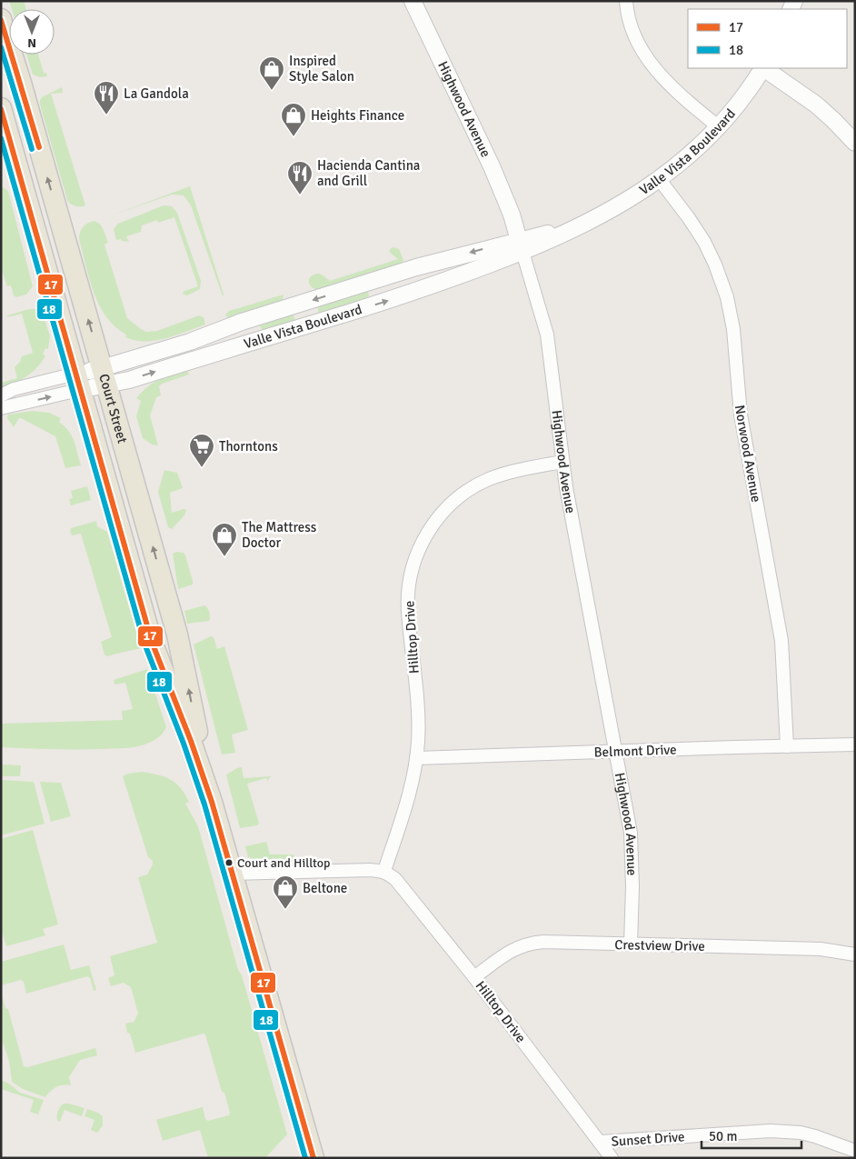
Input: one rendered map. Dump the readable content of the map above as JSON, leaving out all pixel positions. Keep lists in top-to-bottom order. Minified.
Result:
{"streets":{"main road":["Court Street"],"street":["Highwood Avenue","Valle Vista Boulevard","Norwood Avenue","Hilltop Drive","Belmont Drive","Crestview Drive","Sunset Drive"]},"crossings":[["Highwood Avenue","Valle Vista Boulevard"],["Highwood Avenue","Hilltop Drive"],["Highwood Avenue","Belmont Drive"],["Highwood Avenue","Crestview Drive"],["Valle Vista Boulevard","Court Street"],["Valle Vista Boulevard","Norwood Avenue"],["Norwood Avenue","Belmont Drive"],["Hilltop Drive","Belmont Drive"],["Hilltop Drive","Crestview Drive"],["Hilltop Drive","Sunset Drive"]],"places":{"shop":["Inspired Style Salon","Heights Finance","The Mattress Doctor","Beltone"],"restaurant":["La Gandola","Hacienda Cantina and Grill"],"supermarket":["Thorntons"],"other":["Court and Hilltop"]},"lines":["transit line 17","transit line 18"],"legend":["17","18"],"scale_bar":"50 m","north":"bottom"}
